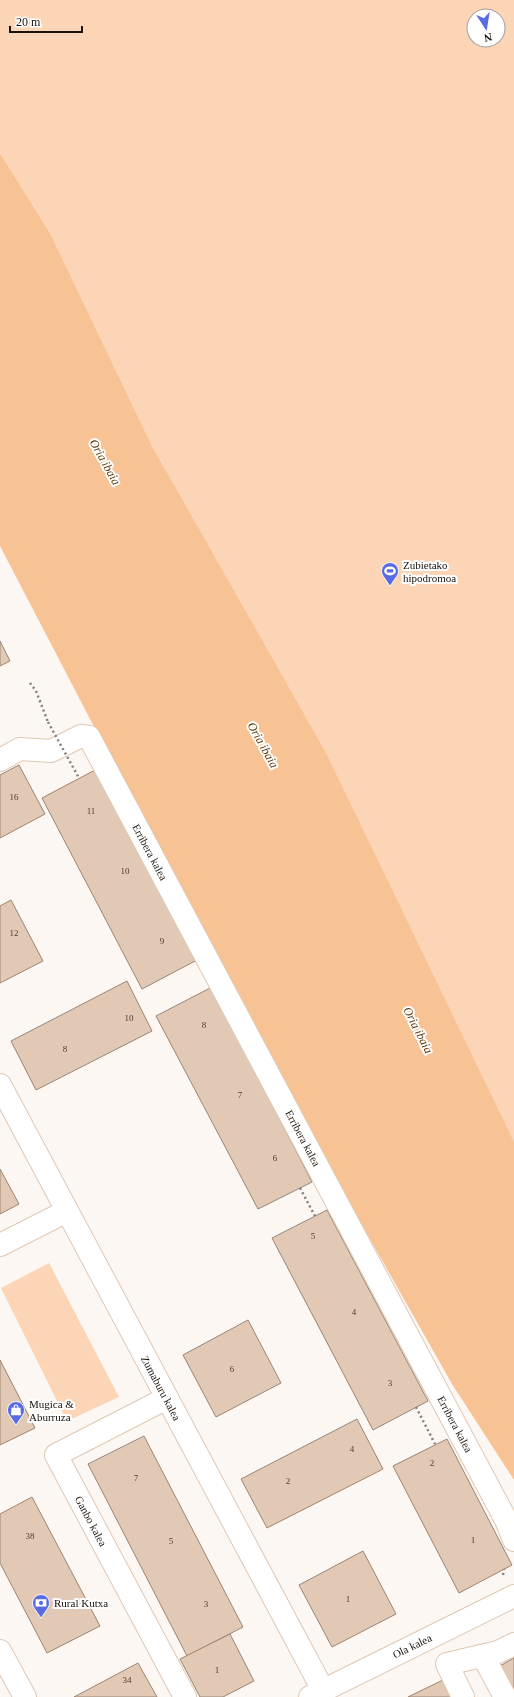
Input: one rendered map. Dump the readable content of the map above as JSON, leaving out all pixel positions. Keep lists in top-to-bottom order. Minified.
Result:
{"streets":{"street":["Erribera kalea","Zumaburu kalea","Ganbo kalea","Ola kalea"]},"crossings":[["Zumaburu kalea","Ganbo kalea"],["Zumaburu kalea","Ola kalea"]],"water":["Oria ibaia"],"places":{"sports":["Zubietako hipodromoa"],"shop":["Mugica & Aburruza"],"bank":["Rural Kutxa"]},"house_numbers":["16","11","10","12","9","10","8","8","7","6","5","4","6","3","4","2","7","2","38","1","5","1","3","1","34"],"scale_bar":"20 m","north":"bottom"}
